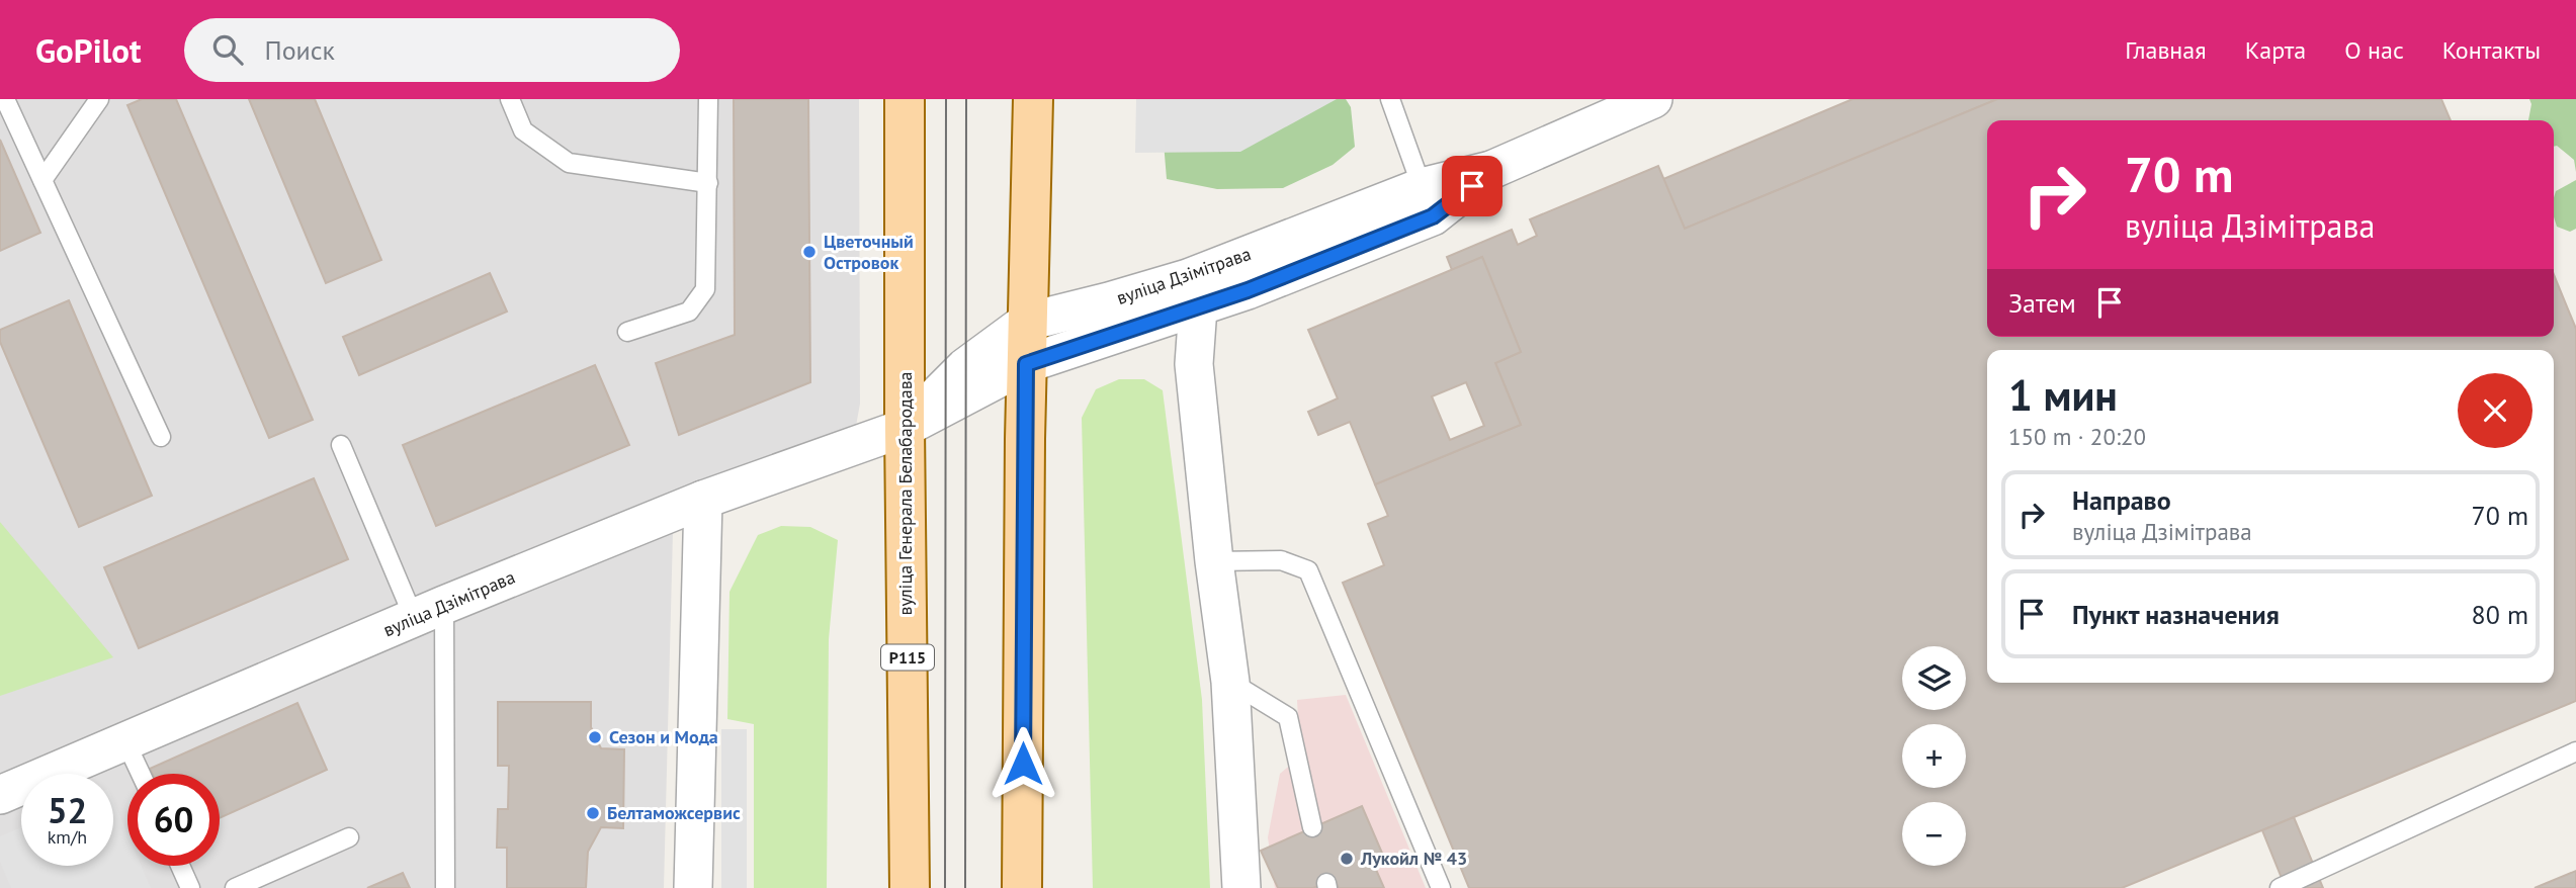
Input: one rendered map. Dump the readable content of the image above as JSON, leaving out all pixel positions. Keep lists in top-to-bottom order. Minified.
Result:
{"streets":{"main road":["вуліца Генерала Белабародава","Р115"],"street":["вуліца Дзімітрава"]},"crossings":[["вуліца Дзімітрава","вуліца Генерала Белабародава"]],"places":["Цветочный Островок","Сезон и Мода","Белтаможсервис","Лукойл № 43"],"page":{"header":"GoPilot","search":"Поиск","nav":["Главная","Карта","О нас","Контакты"],"turn":["70 m","вуліца Дзімітрава"],"then":"Затем","heading":["1 мин","150 m · 20:20"],"list":[{"name":"Направо","note":"вуліца Дзімітрава","value":"70 m"},{"name":"Пункт назначения","value":"80 m"}],"map_buttons":["+","−"],"speed":"52 km/h","limit":"60"}}
